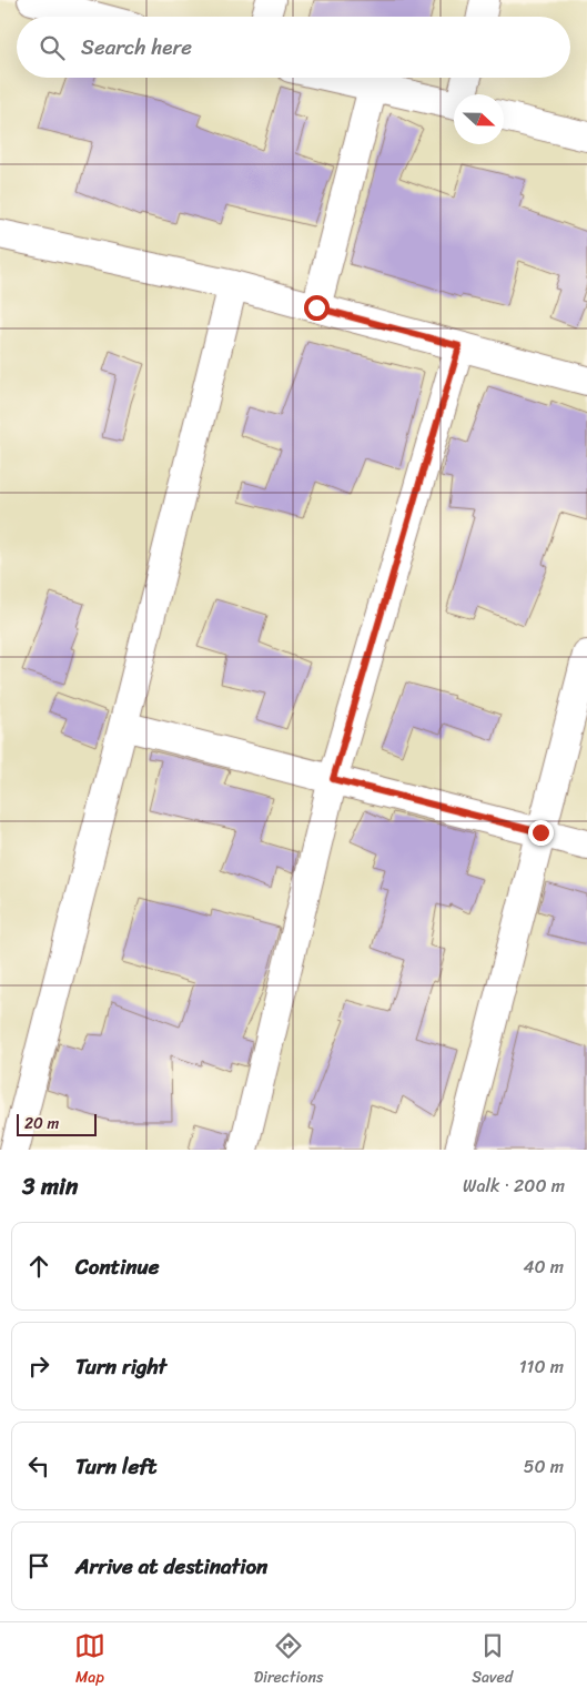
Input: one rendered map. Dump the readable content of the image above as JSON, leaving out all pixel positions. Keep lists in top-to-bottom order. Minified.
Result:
{"scale_bar":"20 m","north":"right","page":{"search":"Search here","scale":"20 m","heading":["3 min","Walk · 200 m"],"list":[["Continue","40 m"],["Turn right","110 m"],["Turn left","50 m"],"Arrive at destination"],"nav":["Map","Directions","Saved"]}}
